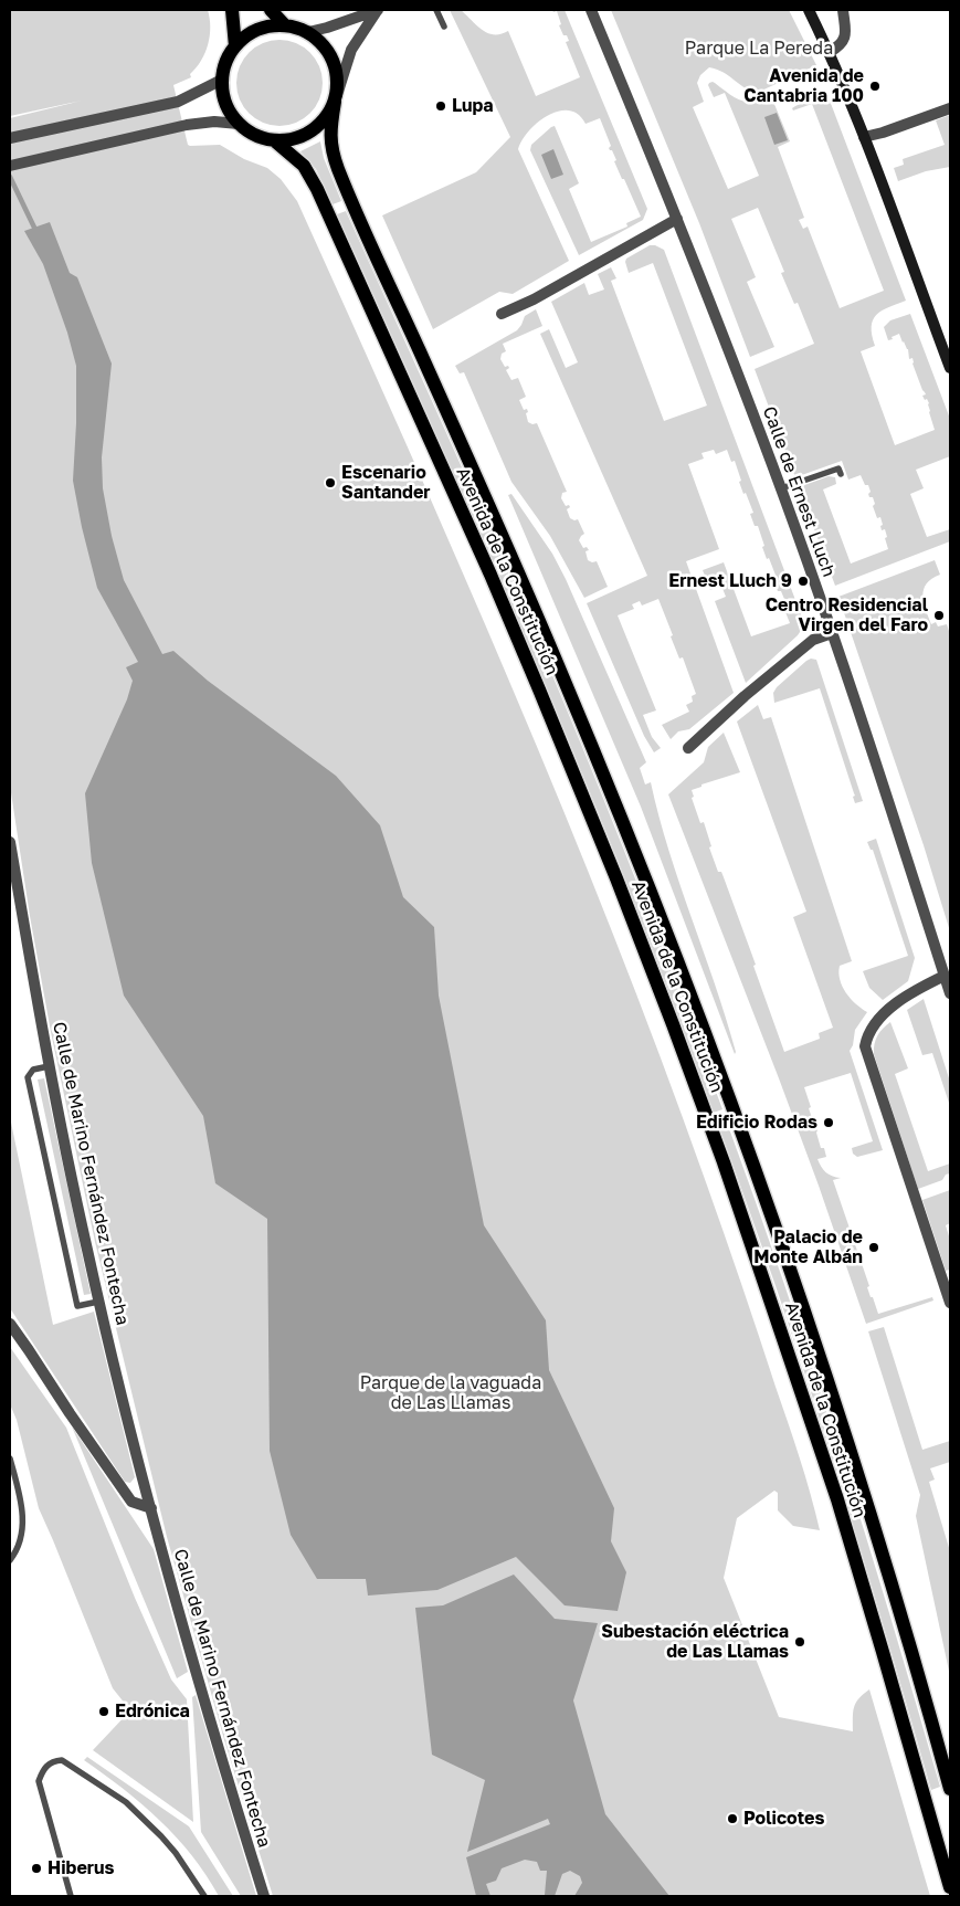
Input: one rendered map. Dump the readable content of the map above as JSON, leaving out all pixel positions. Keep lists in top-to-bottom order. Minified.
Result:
{"streets":{"main road":["Avenida de la Constitución"],"street":["Calle de Ernest Lluch","Calle de Marino Fernández Fontecha"]},"parks":["Parque La Pereda","Parque de la vaguada de Las Llamas"],"places":["Avenida de Cantabria 100","Lupa","Escenario Santander","Ernest Lluch 9","Centro Residencial Virgen del Faro","Edificio Rodas","Palacio de Monte Albán","Subestación eléctrica de Las Llamas","Edrónica","Policotes","Hiberus"]}
